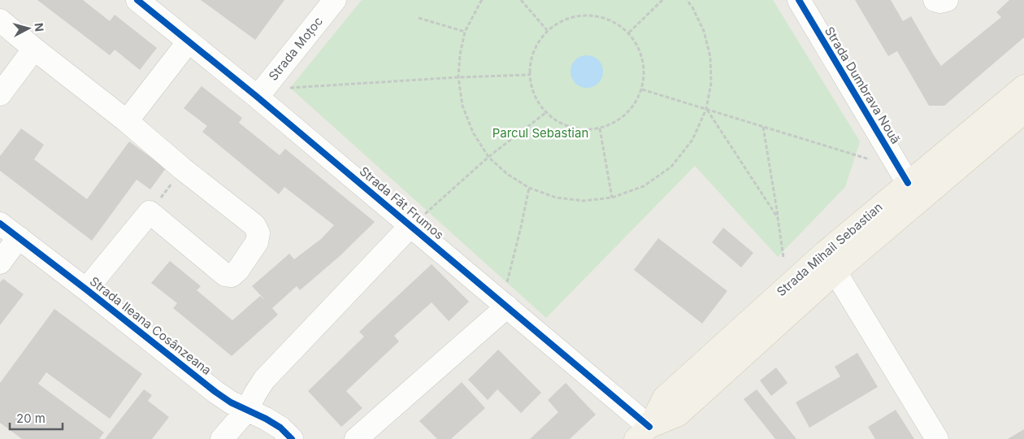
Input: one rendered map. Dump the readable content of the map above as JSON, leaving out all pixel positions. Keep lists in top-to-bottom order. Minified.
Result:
{"streets":{"main road":["Strada Mihail Sebastian"],"street":["Strada Moțoc","Strada Dumbrava Nouă","Strada Făt Frumos","Strada Ileana Cosânzeana"]},"crossings":[["Strada Moțoc","Strada Făt Frumos"],["Strada Dumbrava Nouă","Strada Mihail Sebastian"],["Strada Făt Frumos","Strada Mihail Sebastian"]],"parks":["Parcul Sebastian"],"scale_bar":"20 m","north":"right"}
